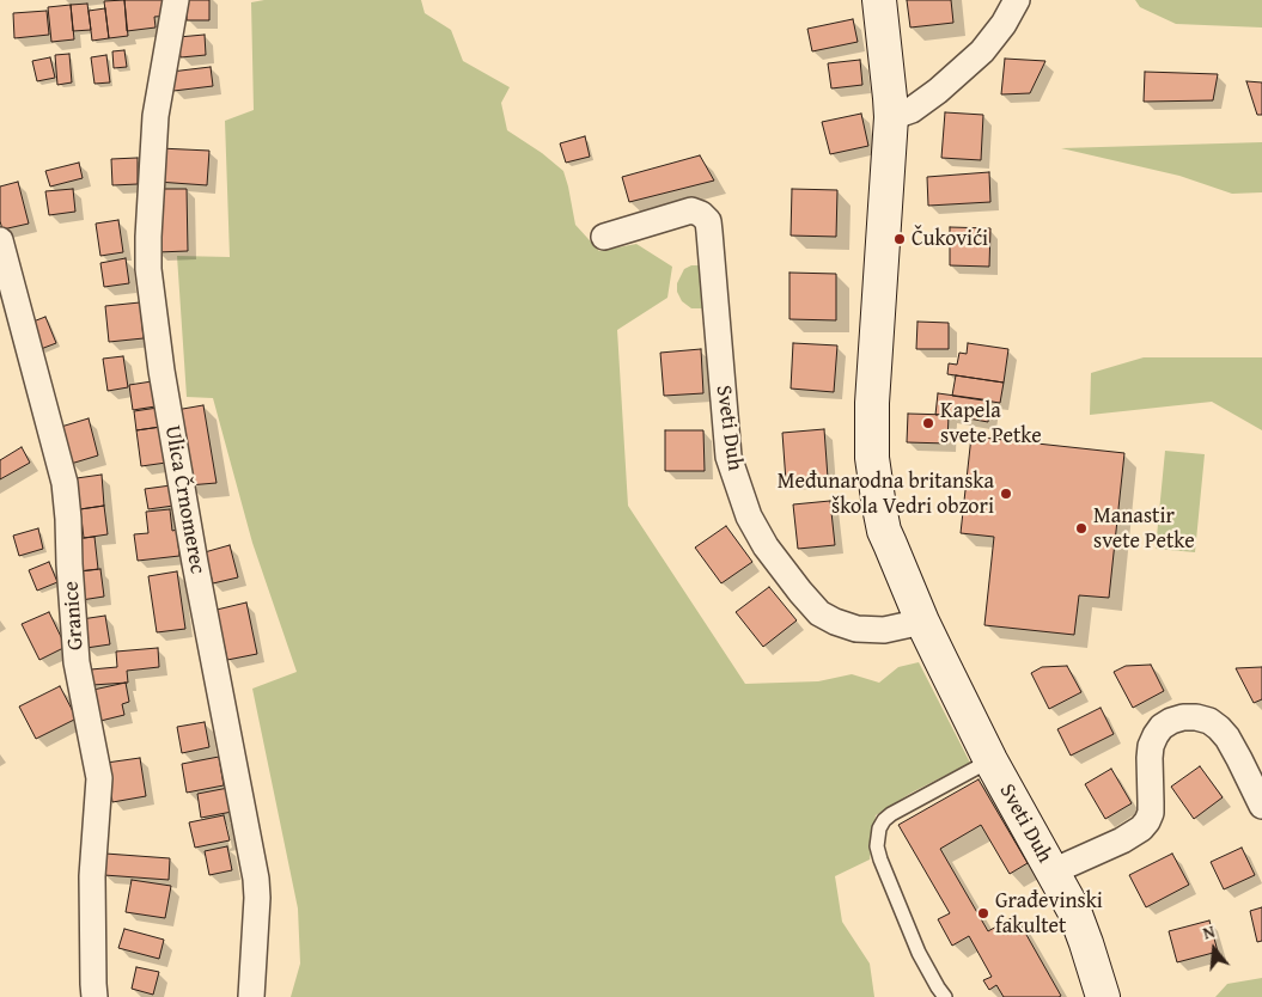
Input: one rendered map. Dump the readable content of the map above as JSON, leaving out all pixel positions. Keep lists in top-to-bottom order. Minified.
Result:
{"streets":{"main road":["Sveti Duh"],"street":["Ulica Črnomerec","Granice"]},"places":["Čukovići","Kapela svete Petke","Međunarodna britanska škola Vedri obzori","Manastir svete Petke","Građevinski fakultet"],"north":"top"}
